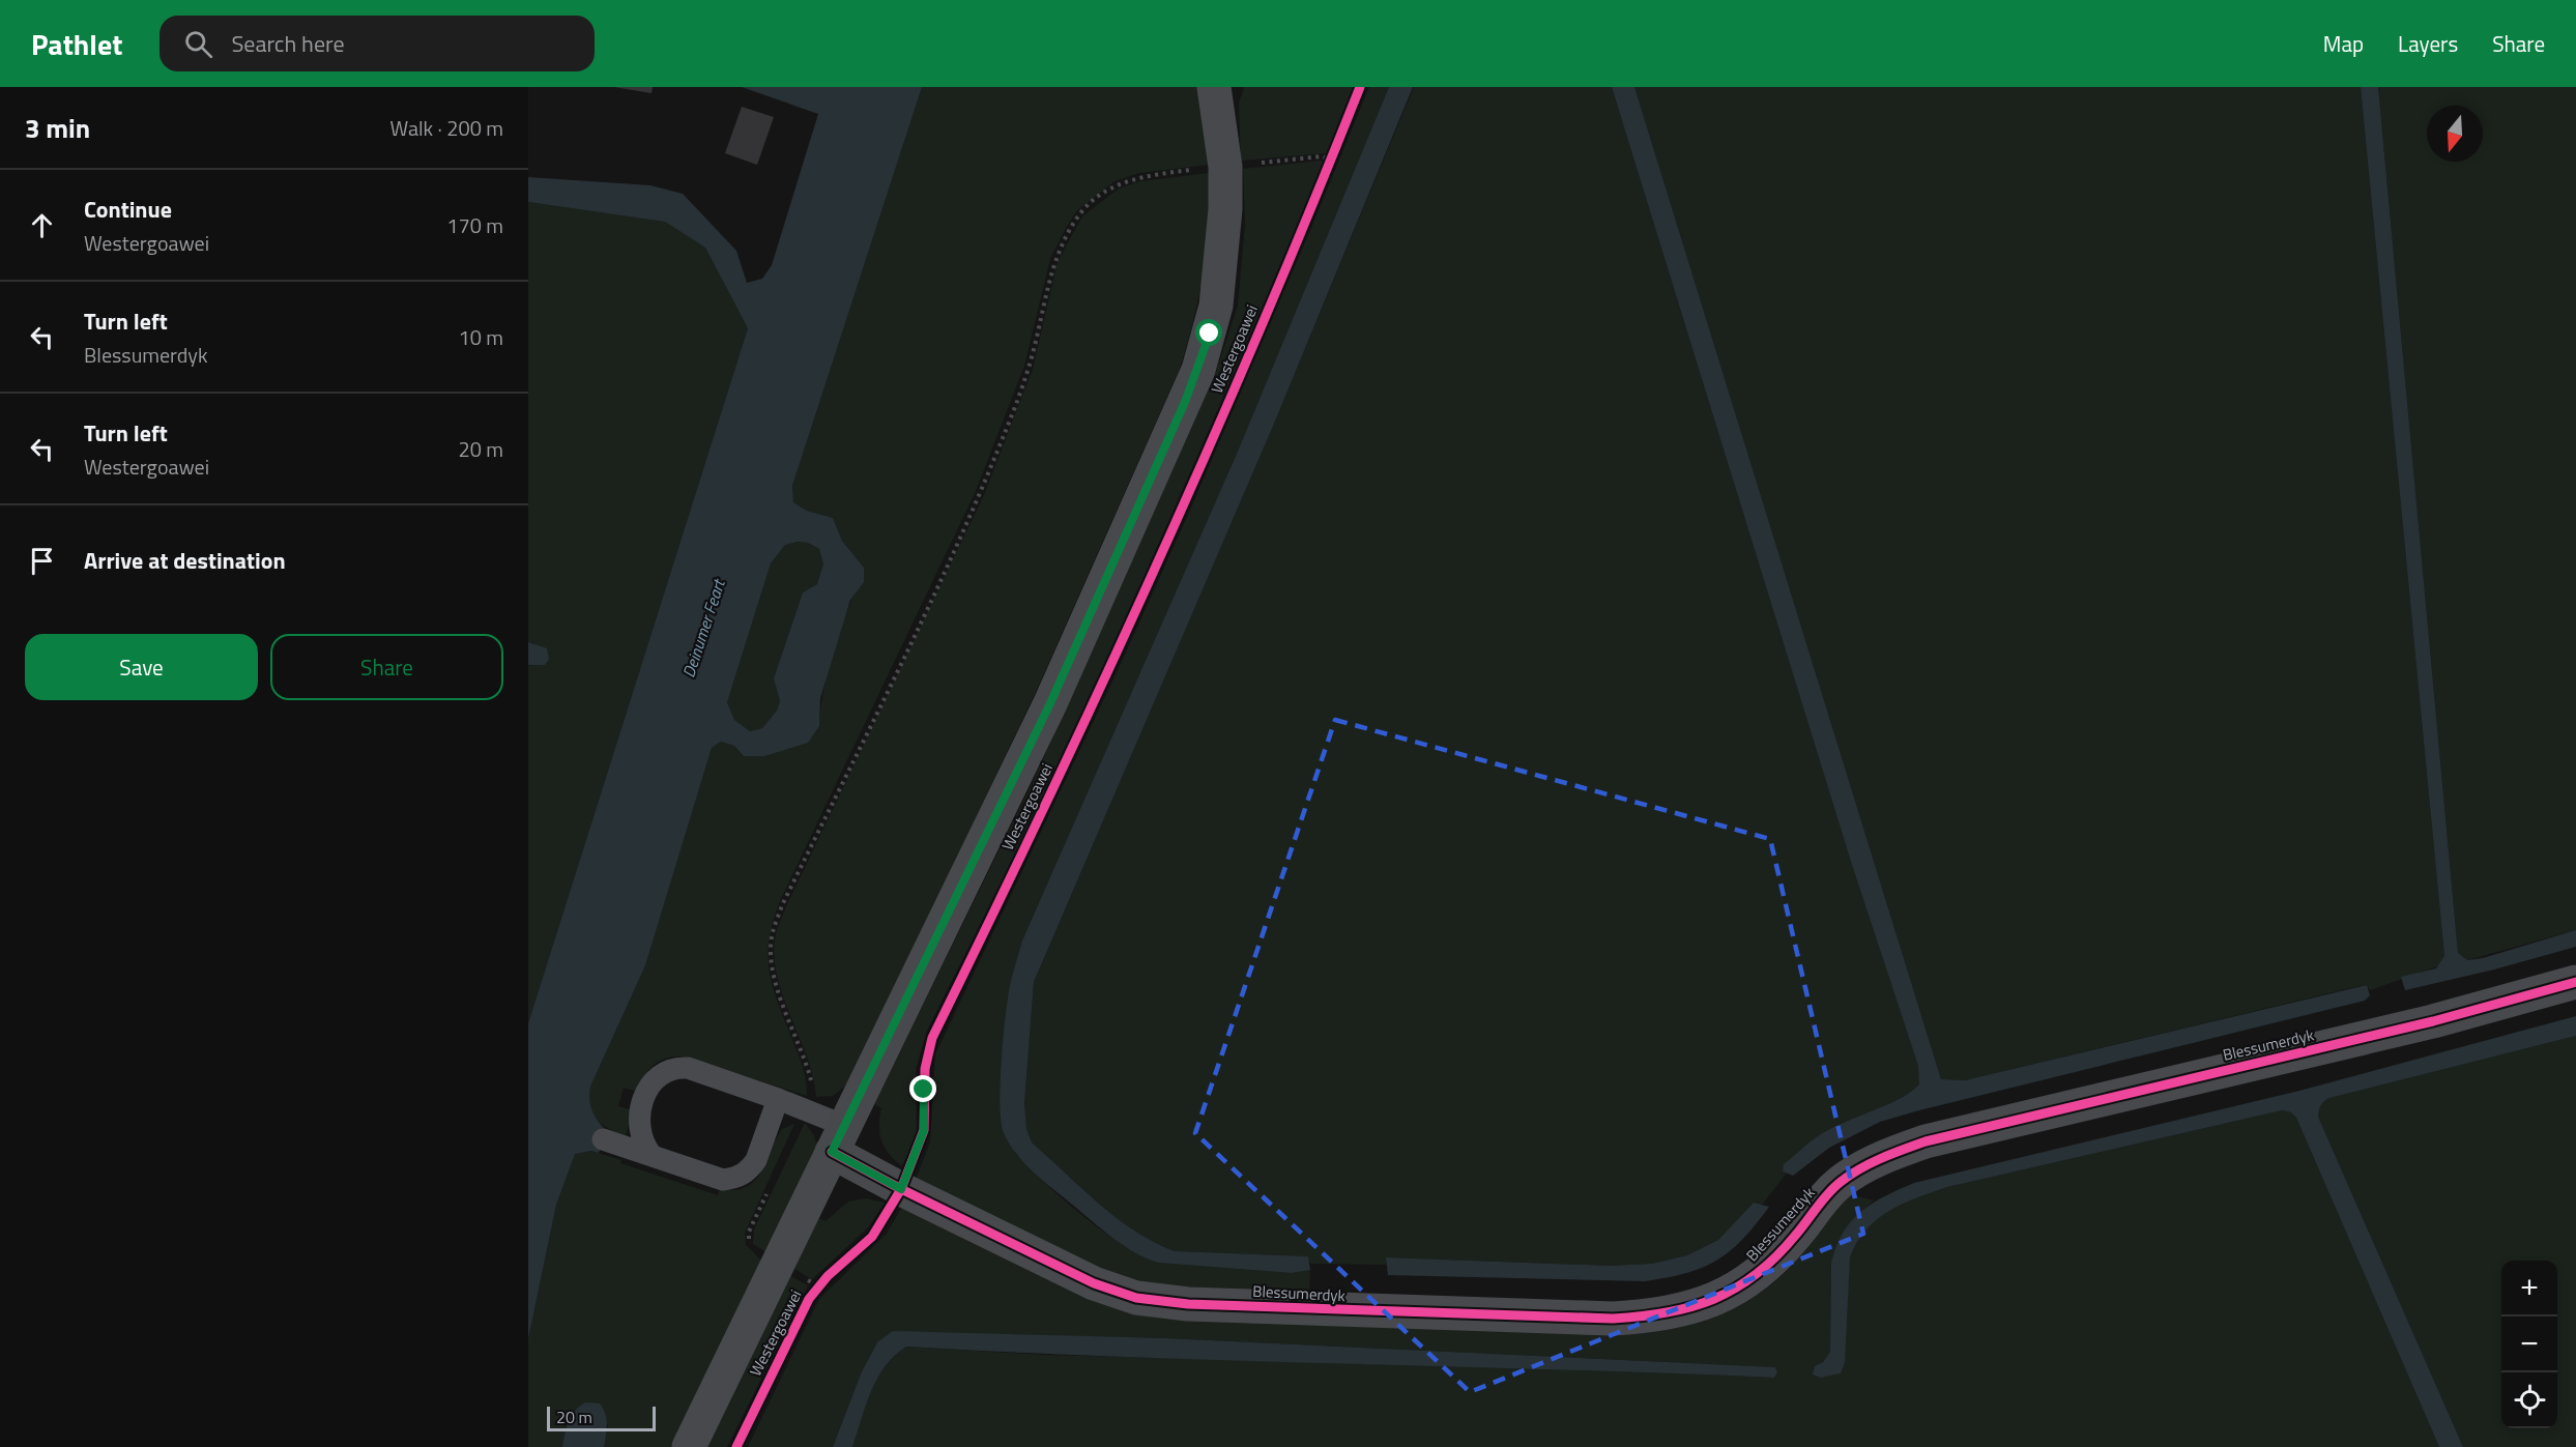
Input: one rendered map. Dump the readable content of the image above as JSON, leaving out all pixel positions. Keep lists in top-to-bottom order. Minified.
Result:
{"streets":{"street":["Westergoawei","Blessumerdyk"]},"crossings":[["Westergoawei","Blessumerdyk"]],"water":["Deinumer Feart"],"scale_bar":"20 m","north":"bottom","page":{"header":"Pathlet","search":"Search here","nav":["Map","Layers","Share"],"heading":["3 min","Walk · 200 m"],"list":[["Continue","Westergoawei","170 m"],["Turn left","Blessumerdyk","10 m"],["Turn left","Westergoawei","20 m"],"Arrive at destination"],"buttons":["Save","Share"],"map_buttons":["+","−"],"scale":"20 m"}}
